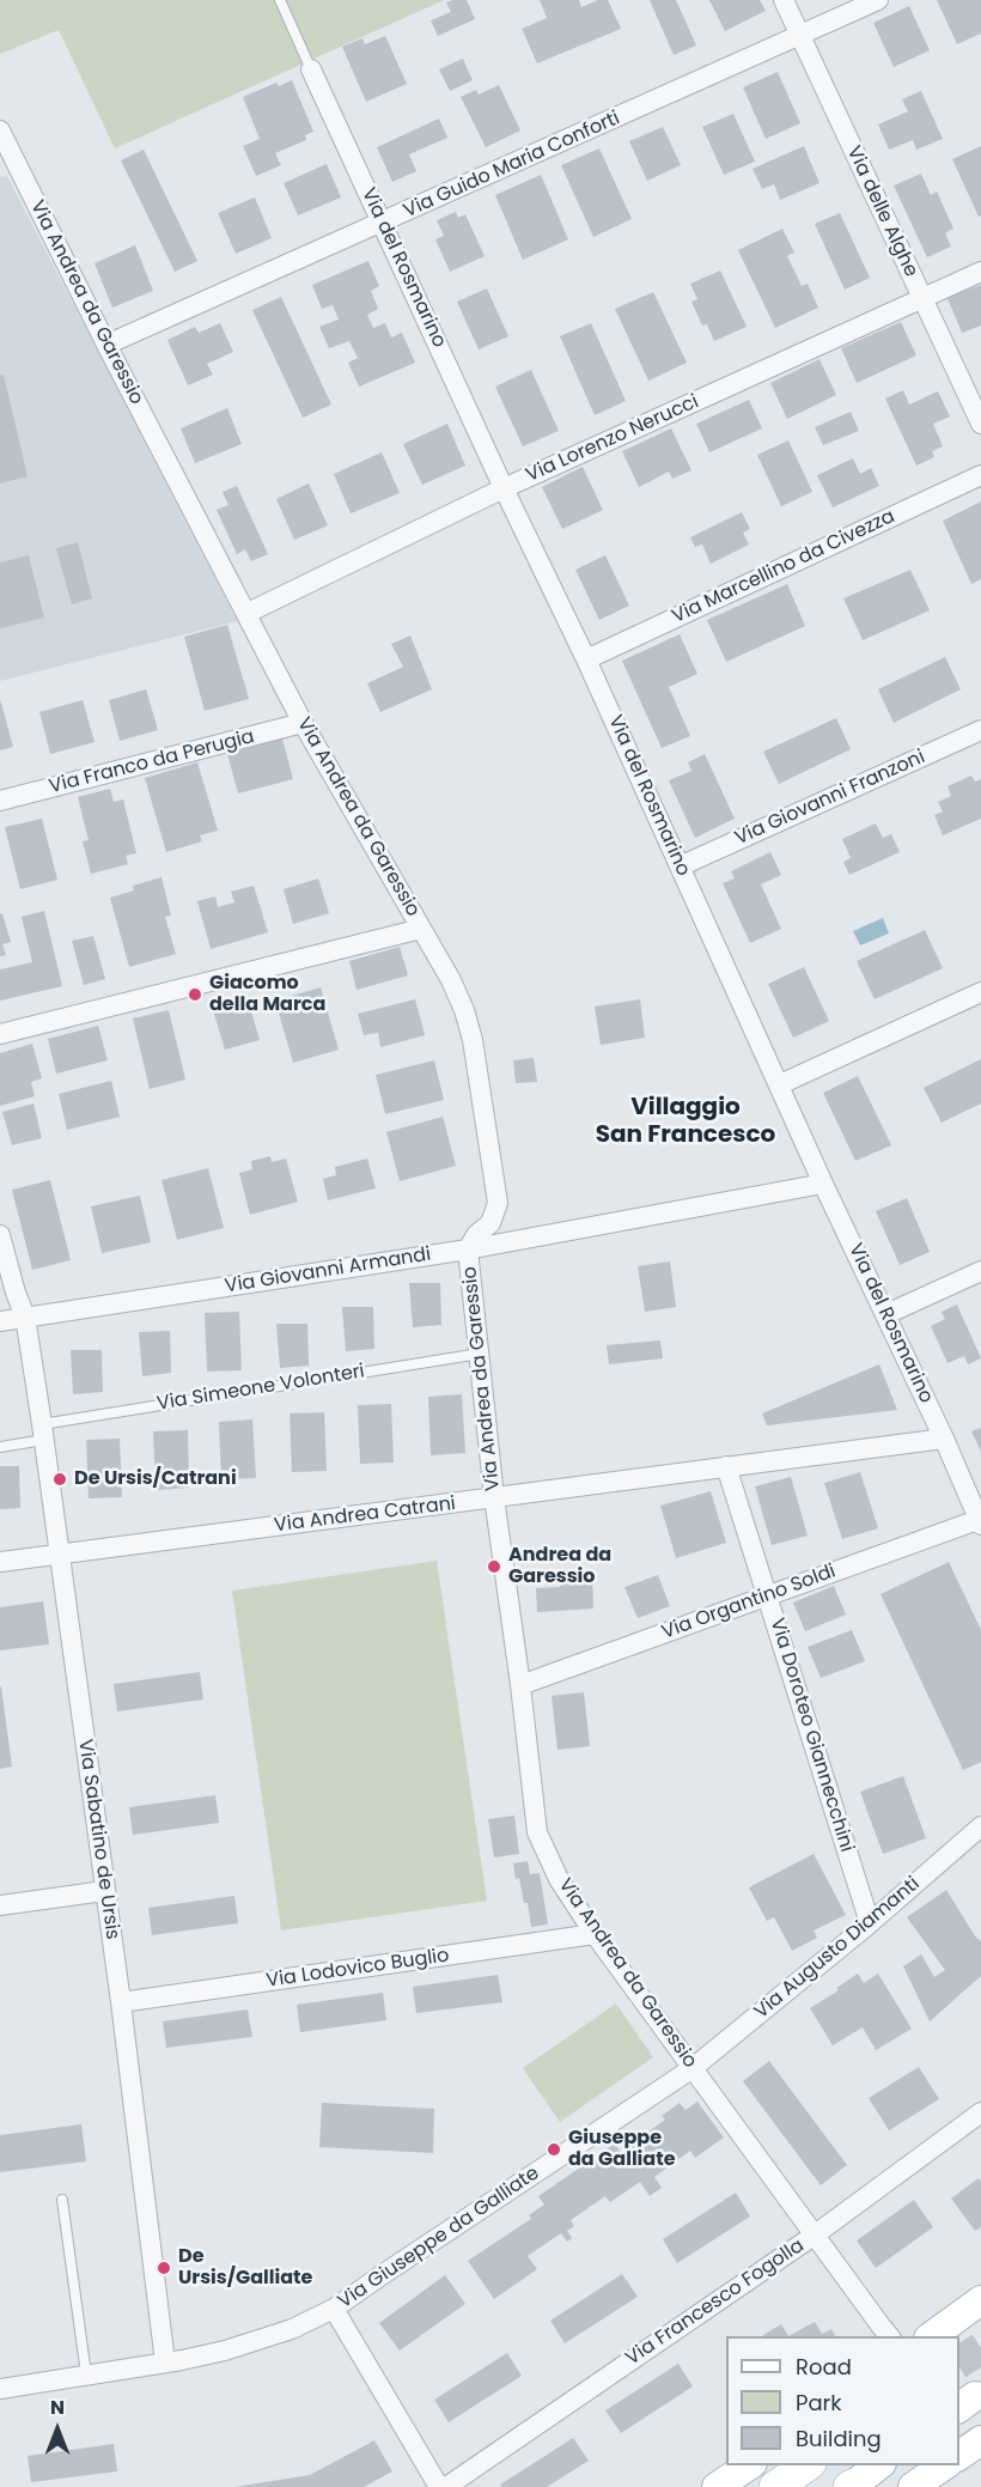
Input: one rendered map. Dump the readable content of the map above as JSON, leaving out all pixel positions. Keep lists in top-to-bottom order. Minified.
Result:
{"streets":{"street":["Via Guido Maria Conforti","Via delle Alghe","Via del Rosmarino","Via Andrea da Garessio","Via Lorenzo Nerucci","Via Marcellino da Civezza","Via Franco da Perugia","Via Giovanni Franzoni","Via Giovanni Armandi","Via Andrea Catrani","Via Organtino Soldi","Via Doroteo Giannecchini","Via Sabatino de Ursis","Via Augusto Diamanti","Via Lodovico Buglio","Via Giuseppe da Galliate","Via Francesco Fogolla"],"lane":["Via Simeone Volonteri"]},"crossings":[["Via Guido Maria Conforti","Via delle Alghe"],["Via Guido Maria Conforti","Via del Rosmarino"],["Via Guido Maria Conforti","Via Andrea da Garessio"],["Via delle Alghe","Via Lorenzo Nerucci"],["Via del Rosmarino","Via Lorenzo Nerucci"],["Via del Rosmarino","Via Marcellino da Civezza"],["Via del Rosmarino","Via Giovanni Franzoni"],["Via del Rosmarino","Via Giovanni Armandi"],["Via del Rosmarino","Via Andrea Catrani"],["Via del Rosmarino","Via Organtino Soldi"],["Via Andrea da Garessio","Via Lorenzo Nerucci"],["Via Andrea da Garessio","Via Franco da Perugia"],["Via Andrea da Garessio","Via Giovanni Armandi"],["Via Andrea da Garessio","Via Simeone Volonteri"],["Via Andrea da Garessio","Via Andrea Catrani"],["Via Andrea da Garessio","Via Organtino Soldi"],["Via Andrea da Garessio","Via Augusto Diamanti"],["Via Andrea da Garessio","Via Lodovico Buglio"],["Via Andrea da Garessio","Via Giuseppe da Galliate"],["Via Andrea da Garessio","Via Francesco Fogolla"],["Via Giovanni Armandi","Via Sabatino de Ursis"],["Via Simeone Volonteri","Via Sabatino de Ursis"],["Via Andrea Catrani","Via Doroteo Giannecchini"],["Via Andrea Catrani","Via Sabatino de Ursis"],["Via Organtino Soldi","Via Doroteo Giannecchini"],["Via Doroteo Giannecchini","Via Augusto Diamanti"],["Via Sabatino de Ursis","Via Lodovico Buglio"],["Via Sabatino de Ursis","Via Giuseppe da Galliate"],["Via Augusto Diamanti","Via Giuseppe da Galliate"]],"districts":["Villaggio San Francesco"],"places":["Giacomo della Marca","De Ursis/Catrani","Andrea da Garessio","Giuseppe da Galliate","De Ursis/Galliate"],"legend":["Road","Park","Building"],"north":"top"}
